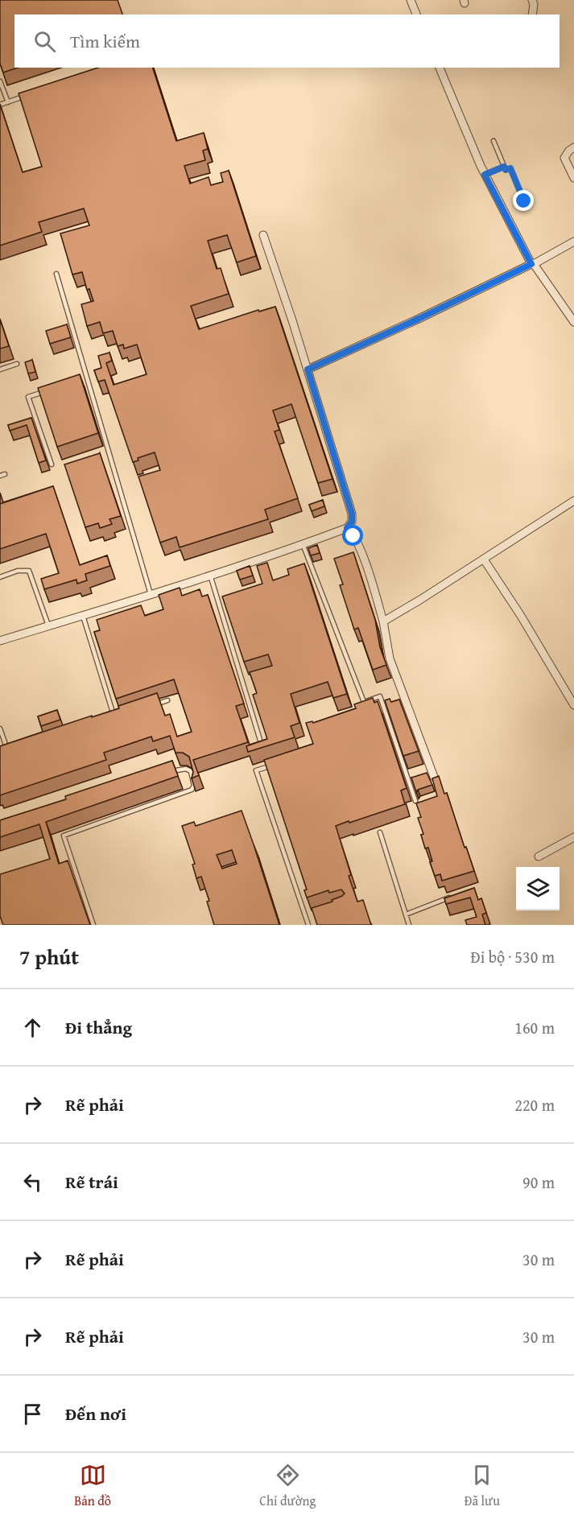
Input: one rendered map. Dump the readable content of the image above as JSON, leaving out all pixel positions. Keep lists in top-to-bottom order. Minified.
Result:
{"page":{"search":"Tìm kiếm","heading":["7 phút","Đi bộ · 530 m"],"list":[["Đi thẳng","160 m"],["Rẽ phải","220 m"],["Rẽ trái","90 m"],["Rẽ phải","30 m"],["Rẽ phải","30 m"],"Đến nơi"],"nav":["Bản đồ","Chỉ đường","Đã lưu"]}}
